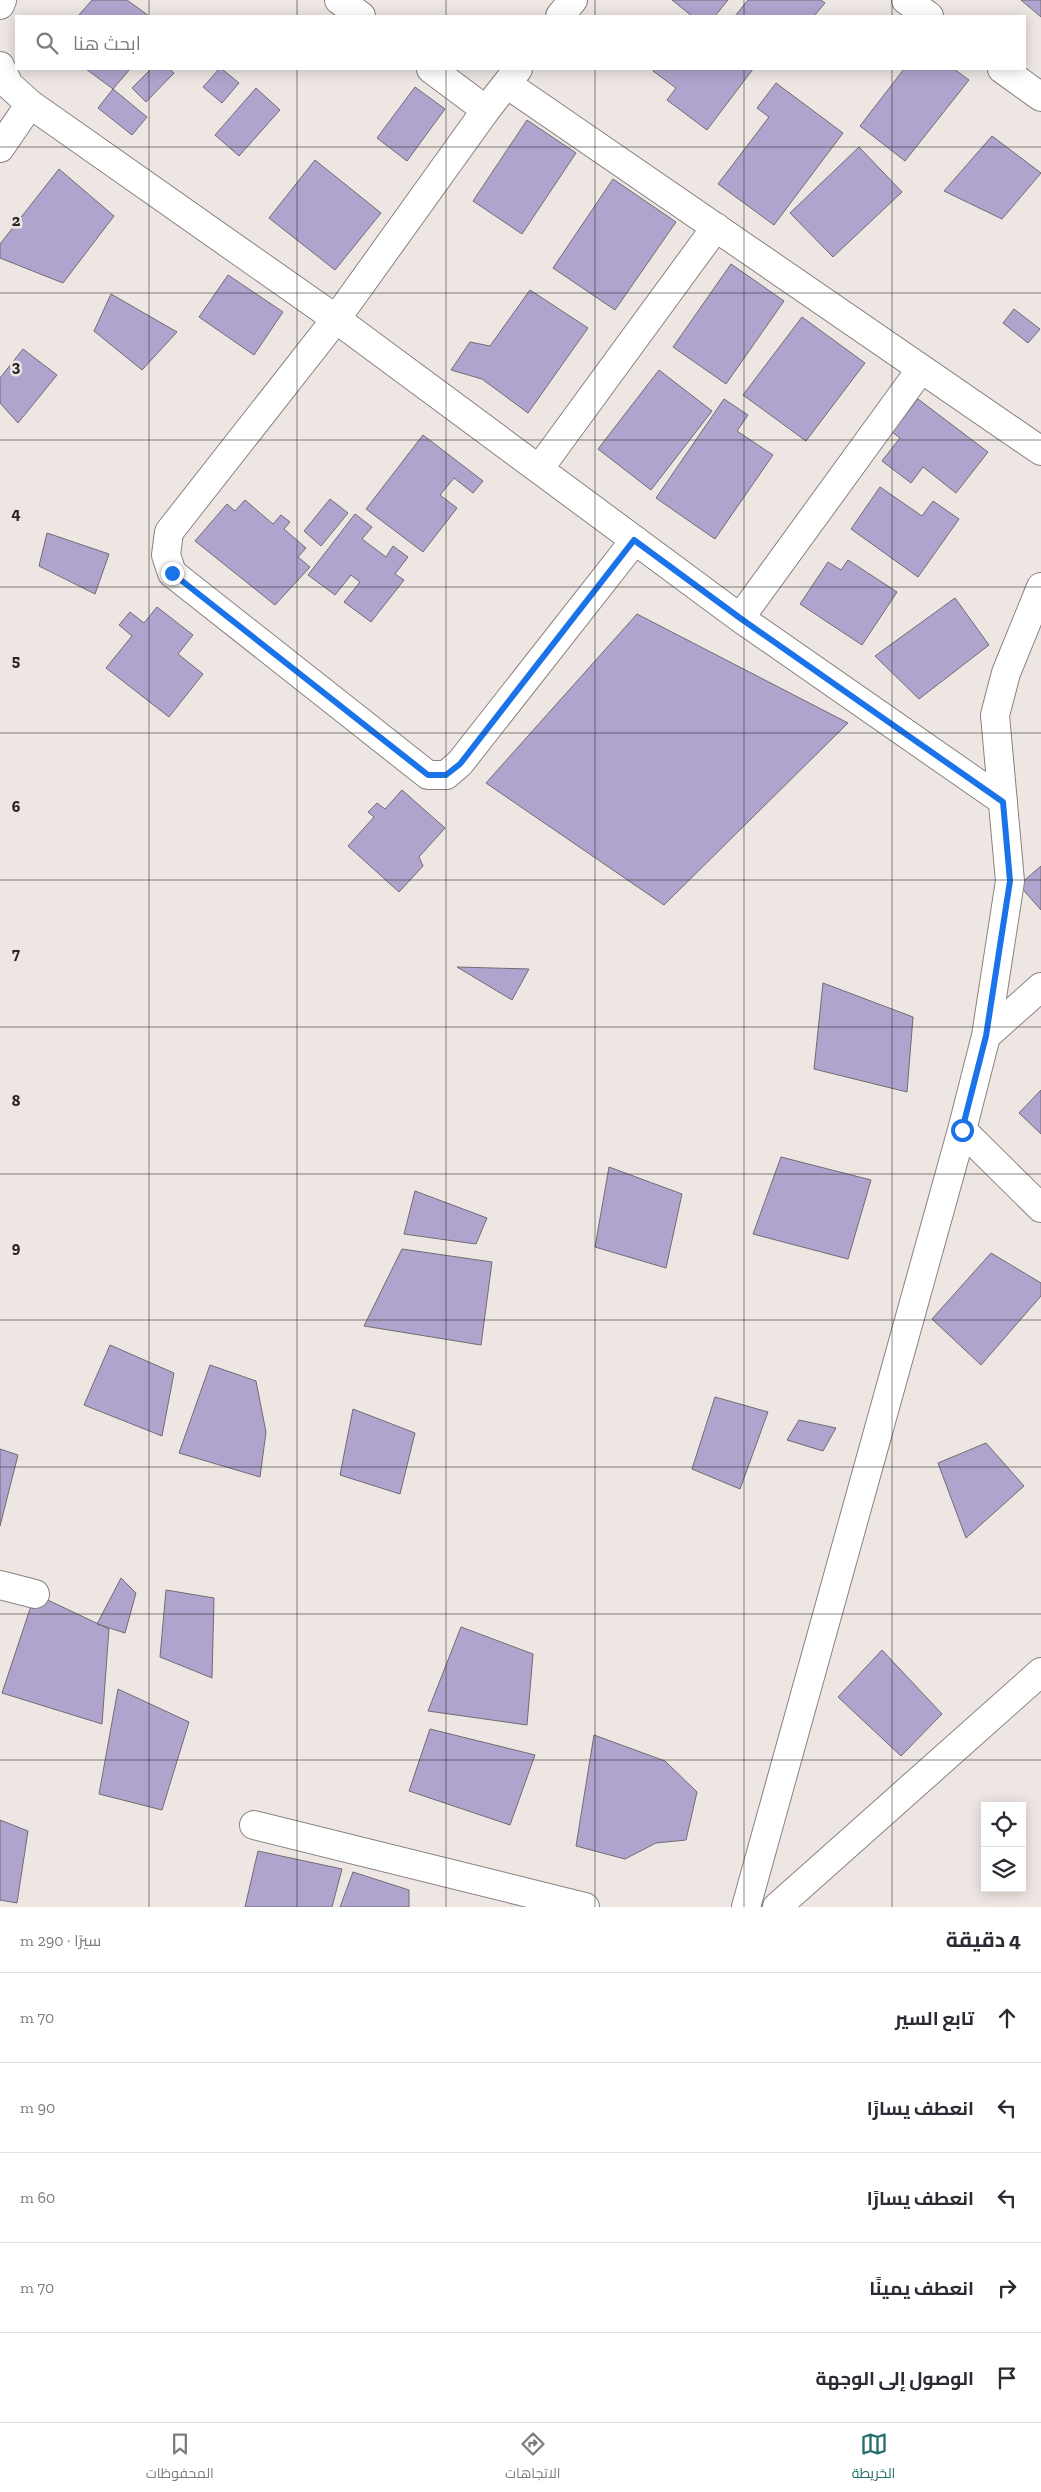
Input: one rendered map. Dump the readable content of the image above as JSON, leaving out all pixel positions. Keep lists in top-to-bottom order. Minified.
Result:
{"page":{"search":"ابحث هنا","heading":["4 دقيقة","سيرًا · 290 m"],"list":[["تابع السير","70 m"],["انعطف يسارًا","90 m"],["انعطف يسارًا","60 m"],["انعطف يمينًا","70 m"],"الوصول إلى الوجهة"],"nav":["الخريطة","الاتجاهات","المحفوظات"]},"grid":{"rows":["2","3","4","5","6","7","8","9"]}}
